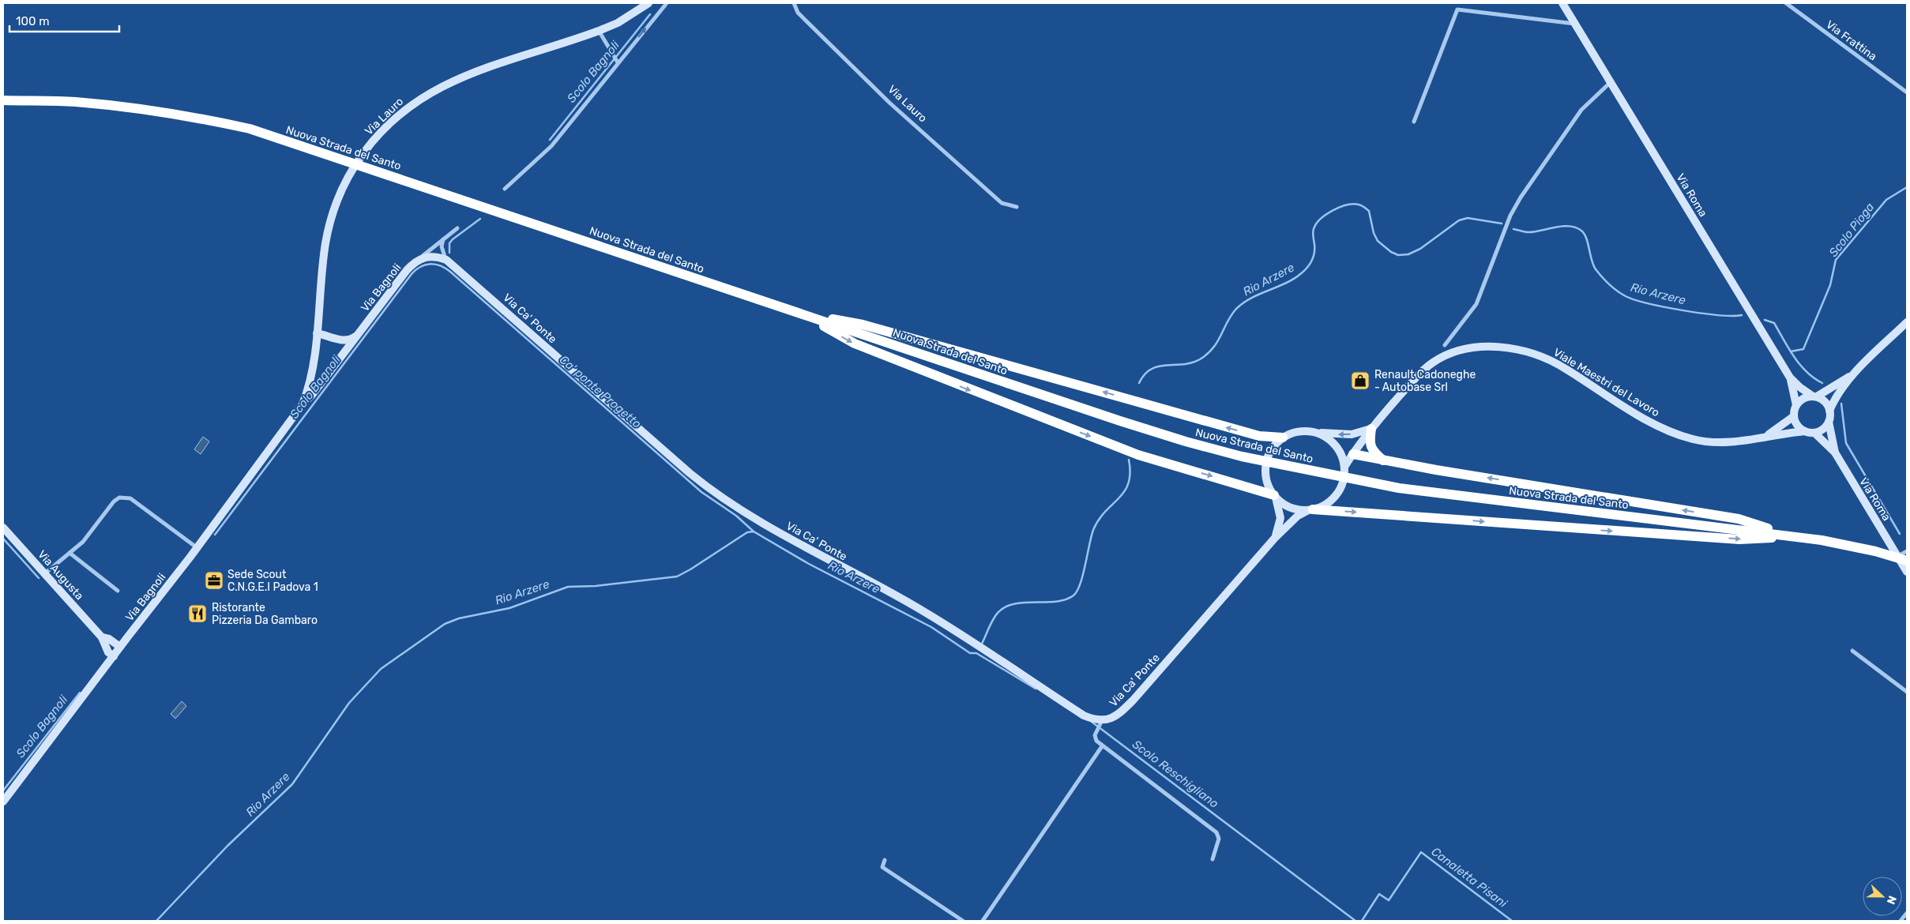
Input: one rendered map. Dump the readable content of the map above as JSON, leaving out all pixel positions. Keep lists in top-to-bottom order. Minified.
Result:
{"streets":{"highway":["Nuova Strada del Santo"],"street":["Via Frattina","Via Lauro","Via Roma","Via Bagnoli","Via Ca' Ponte","Viale Maestri del Lavoro","Via Augusta"]},"crossings":[["Via Lauro","Via Bagnoli"],["Via Roma","Viale Maestri del Lavoro"],["Via Bagnoli","Via Augusta"]],"water":["Scolo Bagnoli","Scolo Pioga","Rio Arzere","Ca' ponte Progetto","Scolo Reschigliano","Canaletta Pisani"],"places":{"shop":["Renault Cadoneghe - Autobase Srl"],"office":["Sede Scout C.N.G.E.I Padova 1"],"restaurant":["Ristorante Pizzeria Da Gambaro"]},"scale_bar":"100 m","north":"right"}
